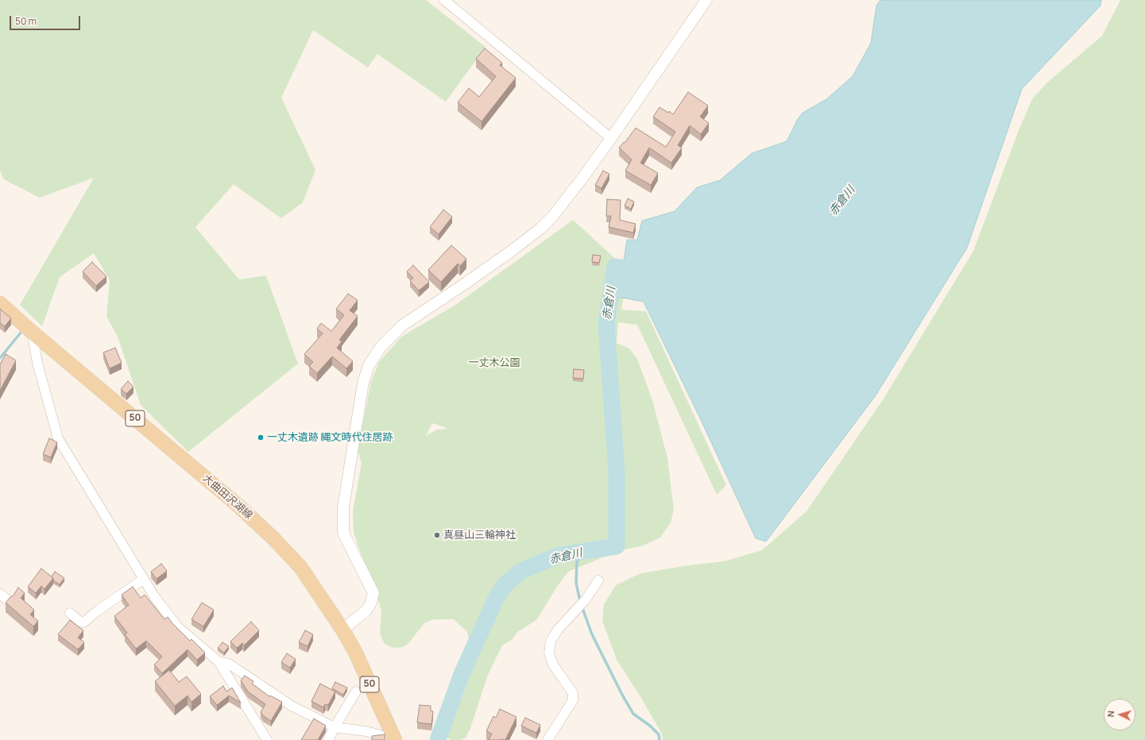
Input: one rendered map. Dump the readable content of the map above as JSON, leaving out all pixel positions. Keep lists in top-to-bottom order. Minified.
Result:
{"streets":{"main road":["50","大曲田沢湖線"]},"water":["赤倉川"],"parks":["一丈木公園"],"places":["一丈木遺跡 縄文時代住居跡","真昼山三輪神社"],"scale_bar":"50 m","north":"left"}
